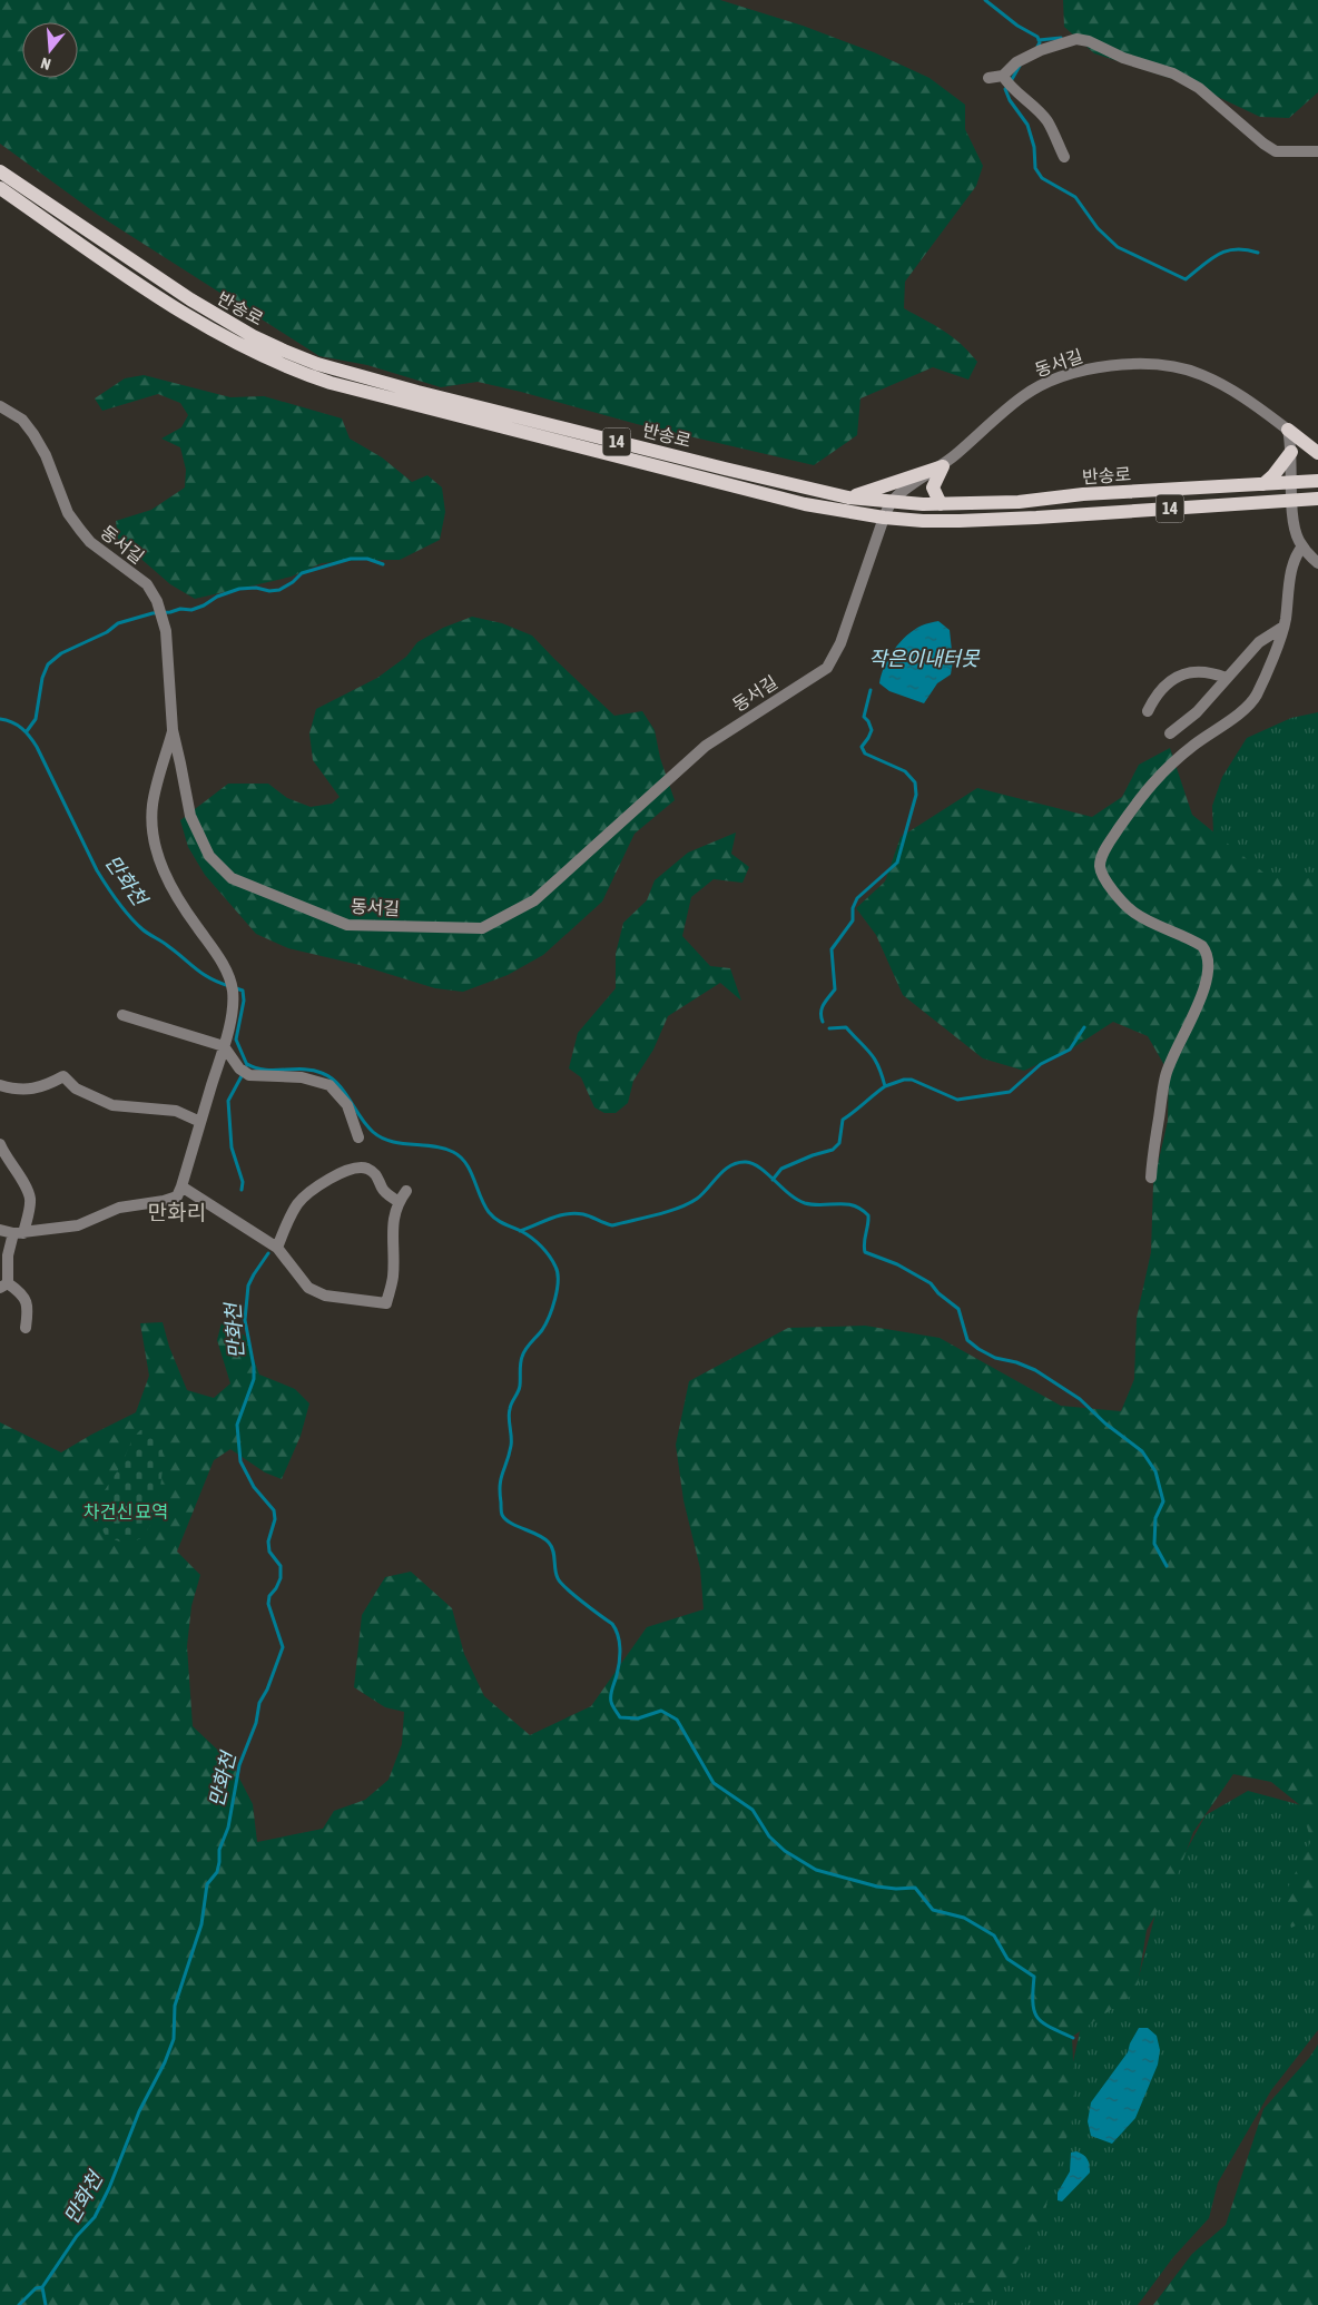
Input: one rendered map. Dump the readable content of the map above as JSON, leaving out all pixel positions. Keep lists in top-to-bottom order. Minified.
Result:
{"streets":{"main road":["반송로","14"],"street":["동서길"]},"crossings":[["반송로","동서길"]],"districts":["만화리"],"water":["작은이내터못","만화천"],"parks":["차건신 묘역"],"north":"bottom"}
